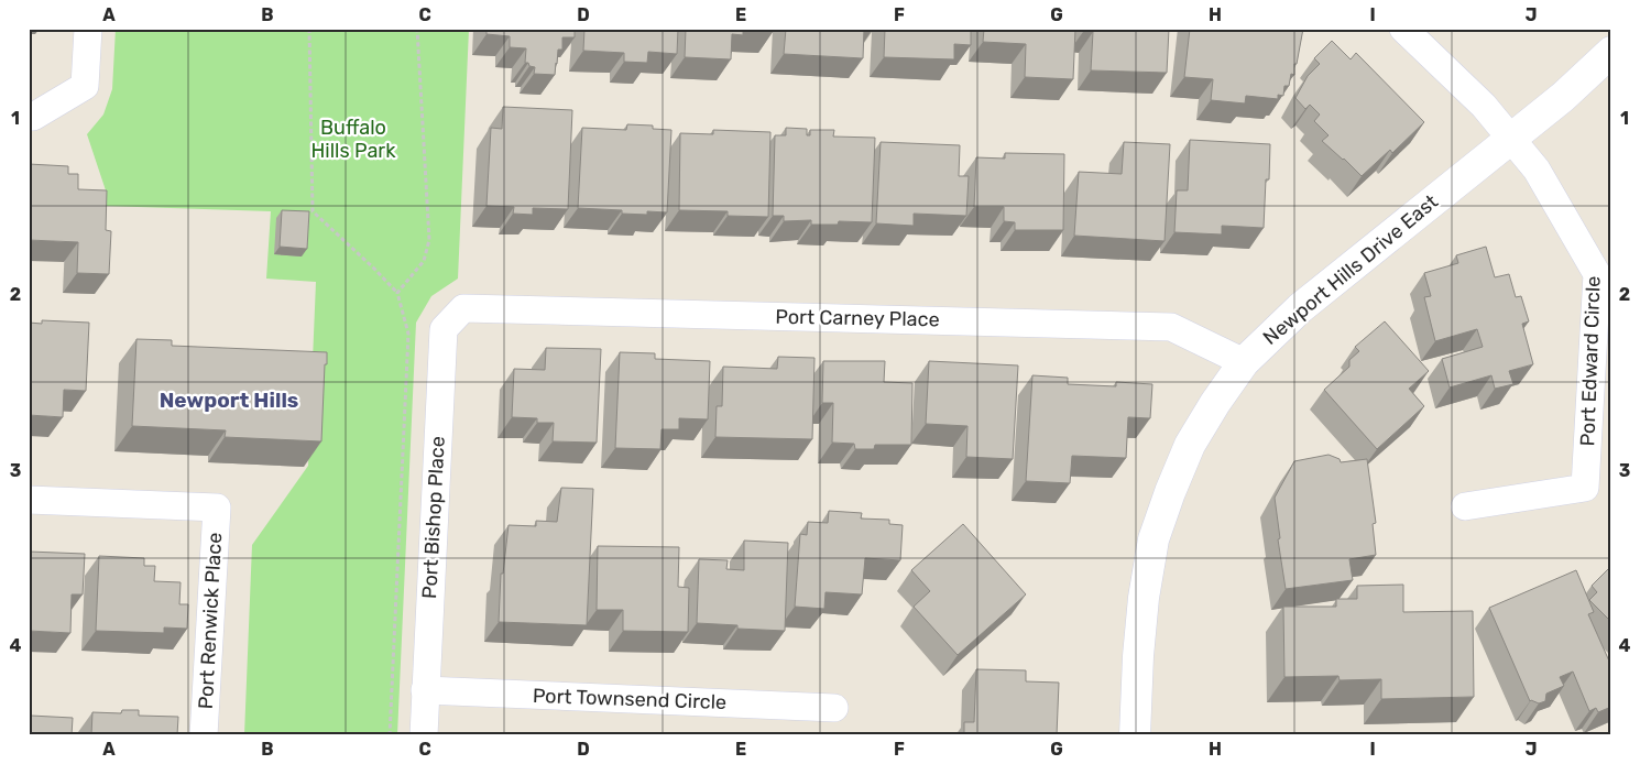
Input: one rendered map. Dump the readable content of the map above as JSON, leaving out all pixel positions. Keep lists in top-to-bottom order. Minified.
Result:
{"streets":{"street":["Newport Hills Drive East","Port Carney Place","Port Edward Circle","Port Bishop Place","Port Renwick Place","Port Townsend Circle"]},"crossings":[["Newport Hills Drive East","Port Carney Place"],["Newport Hills Drive East","Port Edward Circle"],["Port Carney Place","Port Bishop Place"],["Port Bishop Place","Port Townsend Circle"]],"districts":["Newport Hills"],"parks":["Buffalo Hills Park"],"grid":{"columns":["A","B","C","D","E","F","G","H","I","J"],"rows":["1","2","3","4"]}}
